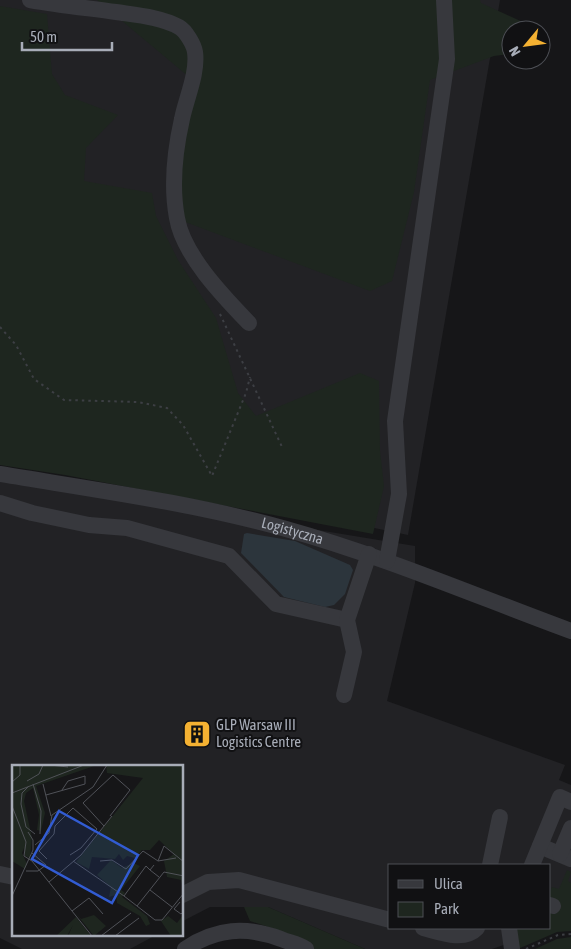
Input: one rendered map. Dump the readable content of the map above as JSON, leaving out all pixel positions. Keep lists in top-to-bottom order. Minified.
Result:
{"streets":{"street":["Logistyczna"]},"places":{"building":["GLP Warsaw III Logistics Centre"]},"legend":["Ulica","Park"],"scale_bar":"50 m","north":"bottom left"}
